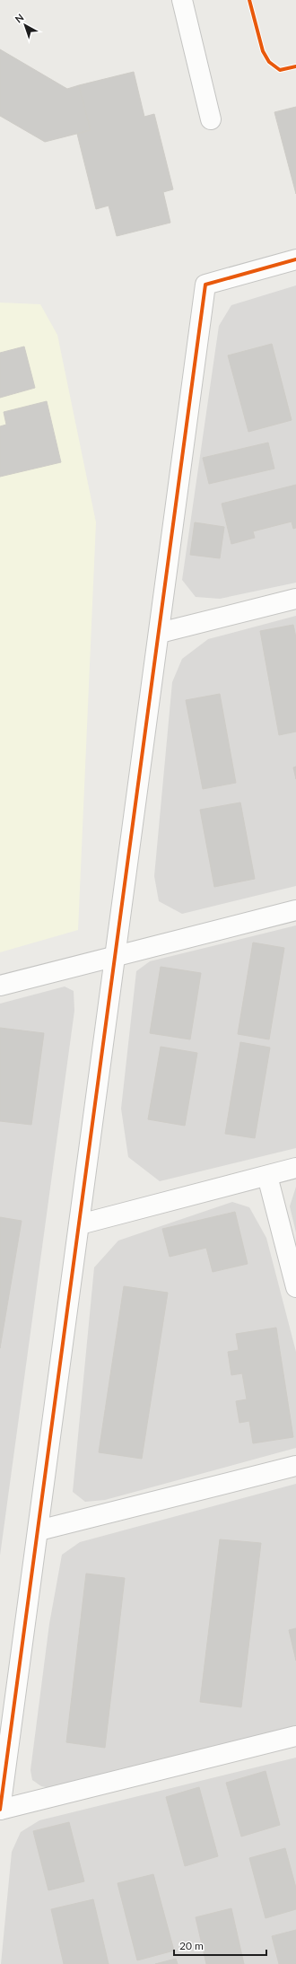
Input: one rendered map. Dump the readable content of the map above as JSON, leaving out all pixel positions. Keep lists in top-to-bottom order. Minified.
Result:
{"scale_bar":"20 m","north":"top left"}
